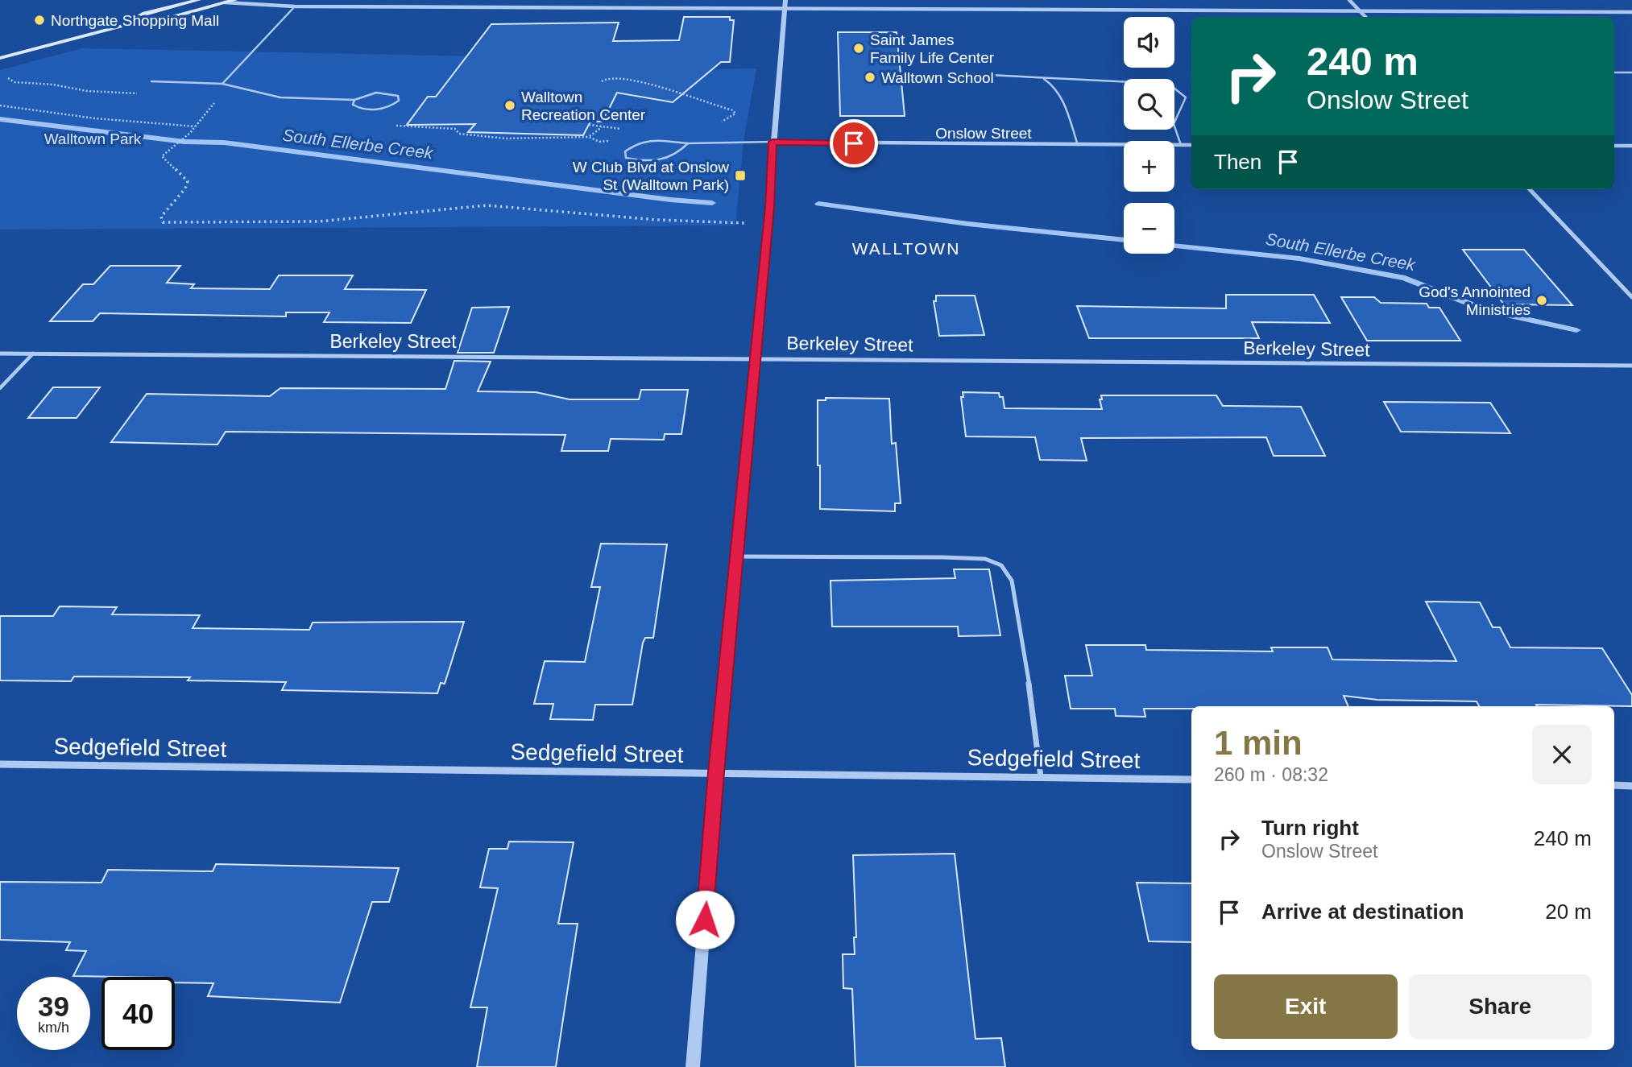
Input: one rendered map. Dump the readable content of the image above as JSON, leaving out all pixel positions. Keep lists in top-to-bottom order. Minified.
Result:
{"streets":{"street":["Onslow Street","Berkeley Street","Sedgefield Street"]},"districts":["WALLTOWN"],"water":["South Ellerbe Creek"],"parks":["Walltown Park"],"places":{"other":["Northgate Shopping Mall","Saint James Family Life Center","Walltown School","Walltown Recreation Center","God's Annointed Ministries"],"transit":["W Club Blvd at Onslow St (Walltown Park)"]},"page":{"map_buttons":["+","−"],"turn":["240 m","Onslow Street"],"then":"Then","heading":["1 min","260 m · 08:32"],"list":[{"name":"Turn right","note":"Onslow Street","value":"240 m"},{"name":"Arrive at destination","value":"20 m"}],"buttons":["Exit","Share"],"speed":"39 km/h","limit":"40"}}
